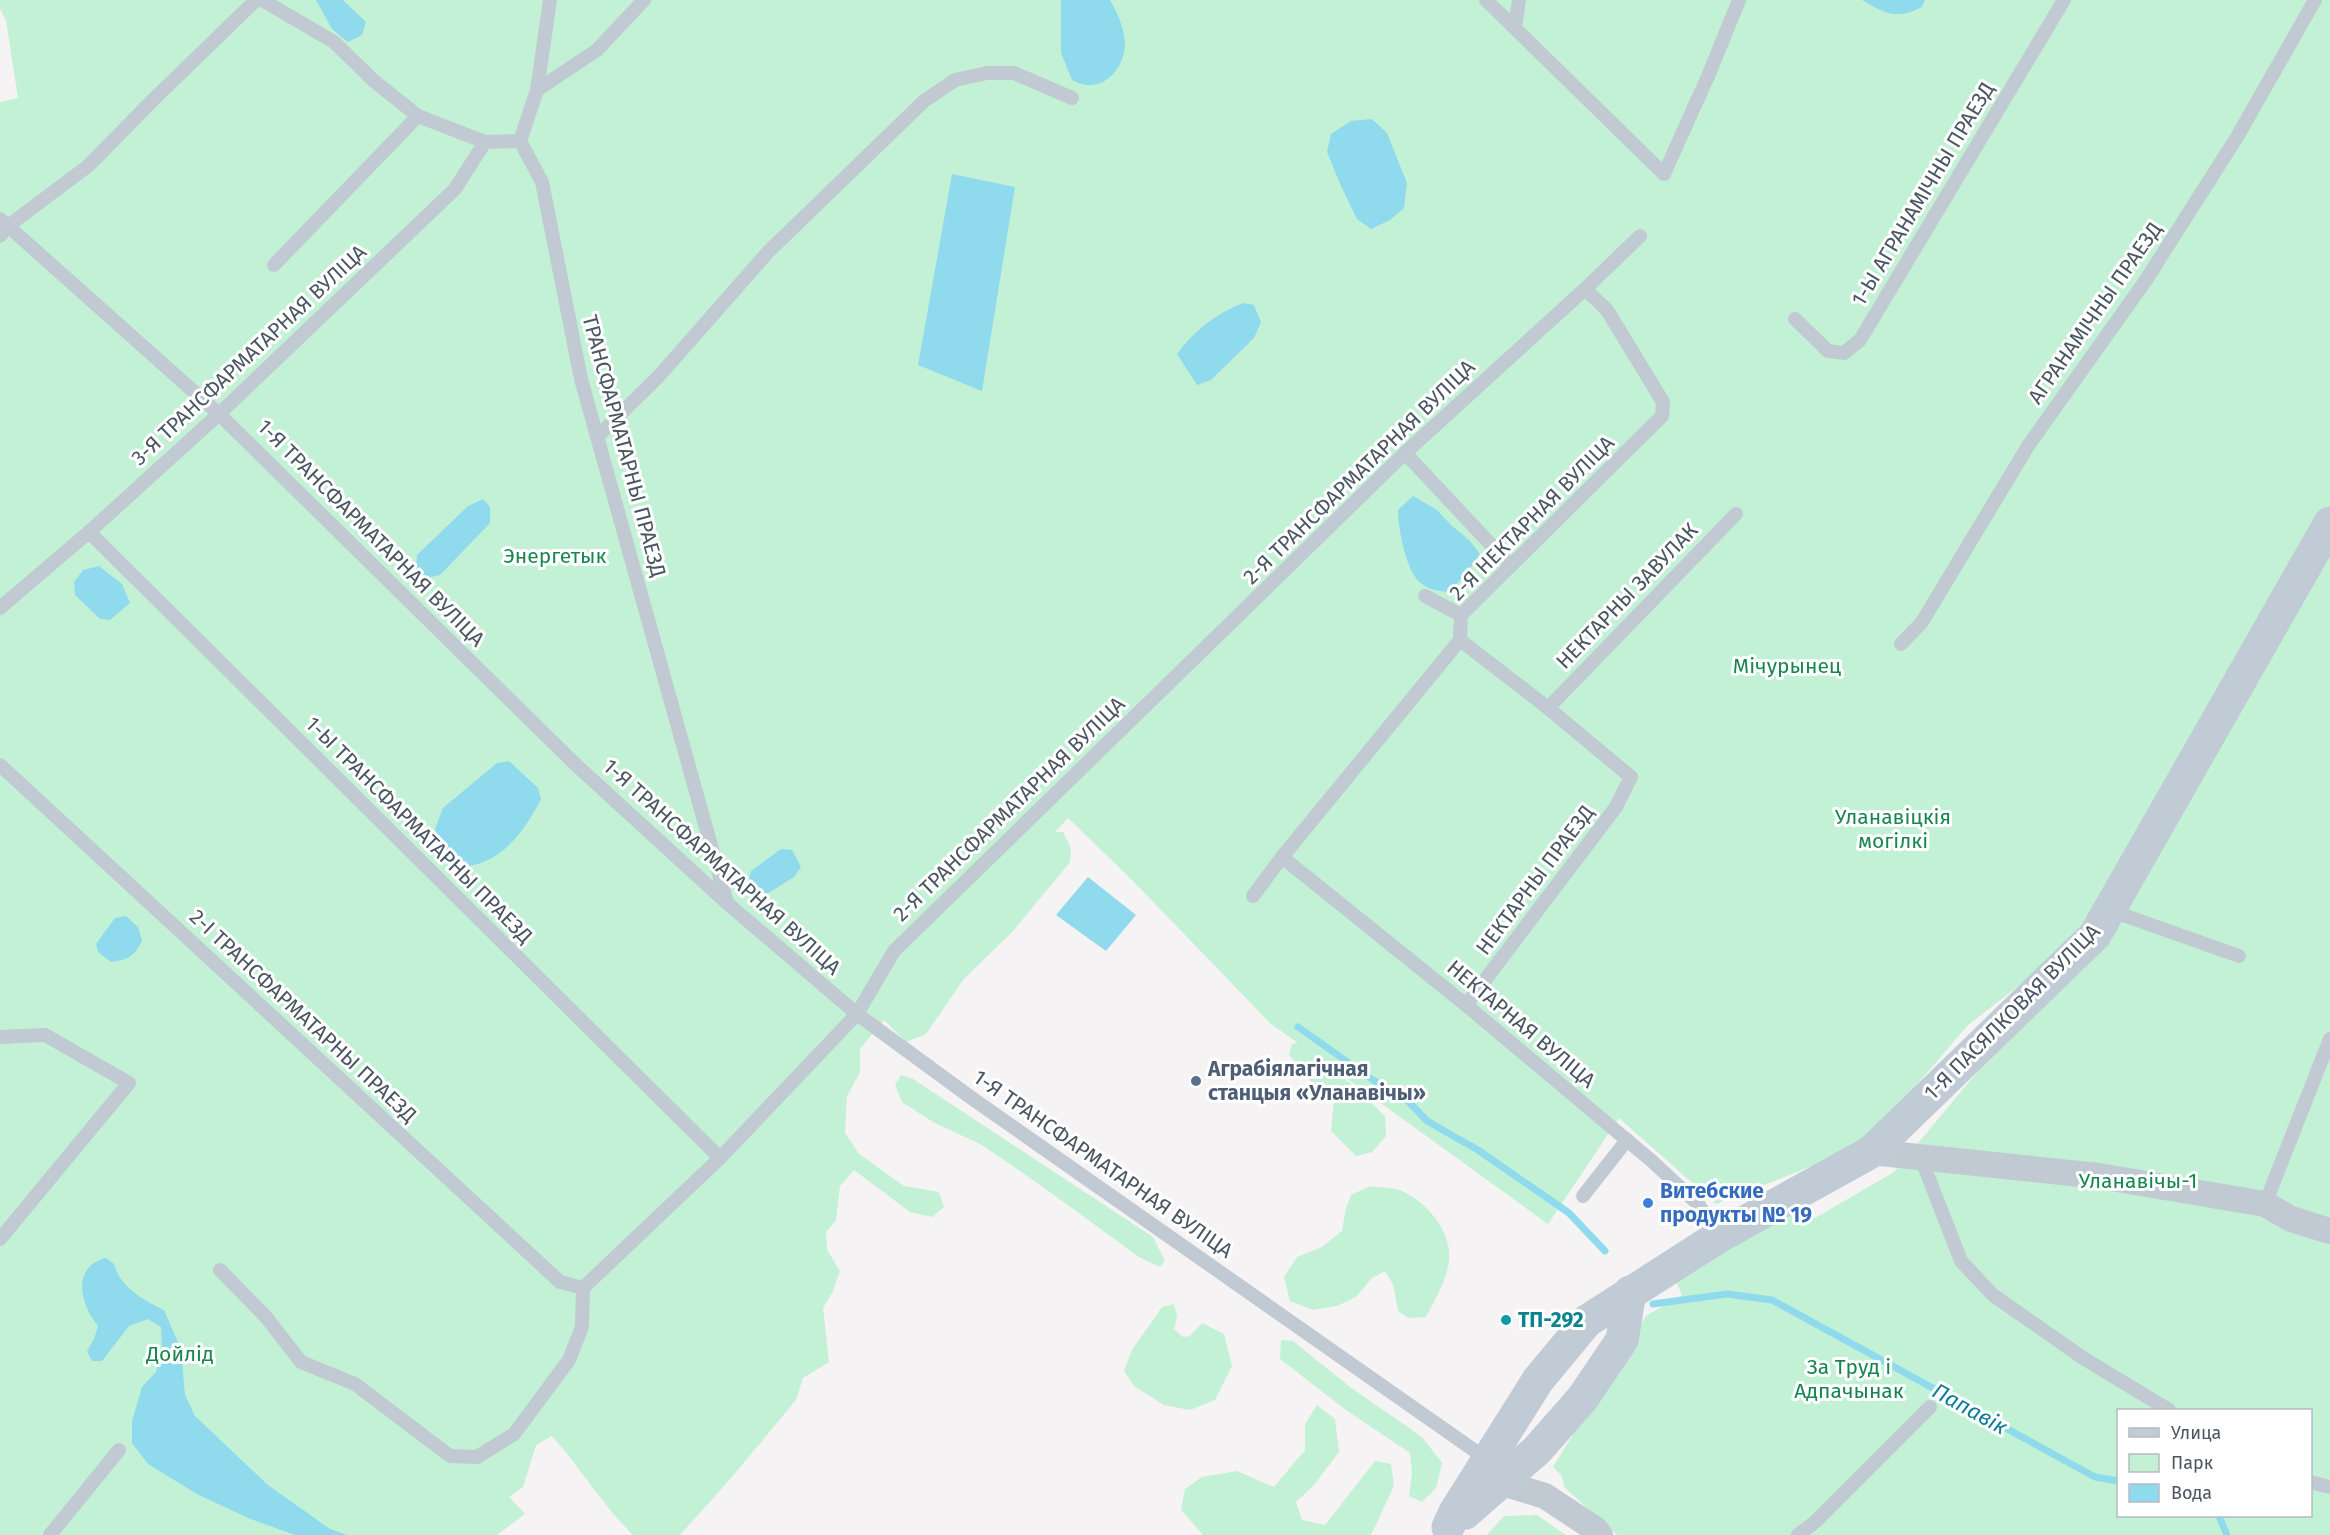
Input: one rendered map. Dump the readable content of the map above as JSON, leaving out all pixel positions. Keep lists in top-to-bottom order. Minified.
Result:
{"streets":{"street":["1-Я ПАСЯЛКОВАЯ ВУЛІЦА"],"lane":["1-Ы АГРАНАМІЧНЫ ПРАЕЗД","АГРАНАМІЧНЫ ПРАЕЗД","3-Я ТРАНСФАРМАТАРНАЯ ВУЛІЦА","ТРАНСФАРМАТАРНЫ ПРАЕЗД","2-Я ТРАНСФАРМАТАРНАЯ ВУЛІЦА","2-Я НЕКТАРНАЯ ВУЛІЦА","1-Я ТРАНСФАРМАТАРНАЯ ВУЛІЦА","НЕКТАРНЫ ЗАВУЛАК","1-Ы ТРАНСФАРМАТАРНЫ ПРАЕЗД","НЕКТАРНЫ ПРАЕЗД","2-І ТРАНСФАРМАТАРНЫ ПРАЕЗД","НЕКТАРНАЯ ВУЛІЦА"]},"crossings":[["3-Я ТРАНСФАРМАТАРНАЯ ВУЛІЦА","1-Я ТРАНСФАРМАТАРНАЯ ВУЛІЦА"],["3-Я ТРАНСФАРМАТАРНАЯ ВУЛІЦА","1-Ы ТРАНСФАРМАТАРНЫ ПРАЕЗД"],["ТРАНСФАРМАТАРНЫ ПРАЕЗД","1-Я ТРАНСФАРМАТАРНАЯ ВУЛІЦА"],["2-Я ТРАНСФАРМАТАРНАЯ ВУЛІЦА","2-Я НЕКТАРНАЯ ВУЛІЦА"],["2-Я ТРАНСФАРМАТАРНАЯ ВУЛІЦА","1-Я ТРАНСФАРМАТАРНАЯ ВУЛІЦА"],["2-Я ТРАНСФАРМАТАРНАЯ ВУЛІЦА","1-Ы ТРАНСФАРМАТАРНЫ ПРАЕЗД"],["2-Я ТРАНСФАРМАТАРНАЯ ВУЛІЦА","2-І ТРАНСФАРМАТАРНЫ ПРАЕЗД"],["1-Я ТРАНСФАРМАТАРНАЯ ВУЛІЦА","1-Я ПАСЯЛКОВАЯ ВУЛІЦА"],["НЕКТАРНЫ ЗАВУЛАК","НЕКТАРНЫ ПРАЕЗД"],["НЕКТАРНЫ ПРАЕЗД","НЕКТАРНАЯ ВУЛІЦА"],["1-Я ПАСЯЛКОВАЯ ВУЛІЦА","НЕКТАРНАЯ ВУЛІЦА"]],"water":["Папавік"],"parks":["Энергетык","Мічурынец","Уланавіцкія могілкі","Уланавічы-1","Дойлід","За Труд і Адпачынак"],"places":["Аграбіялагічная станцыя «Уланавічы»","Витебские продукты № 19","ТП-292"],"legend":["Улица","Парк","Вода"]}
